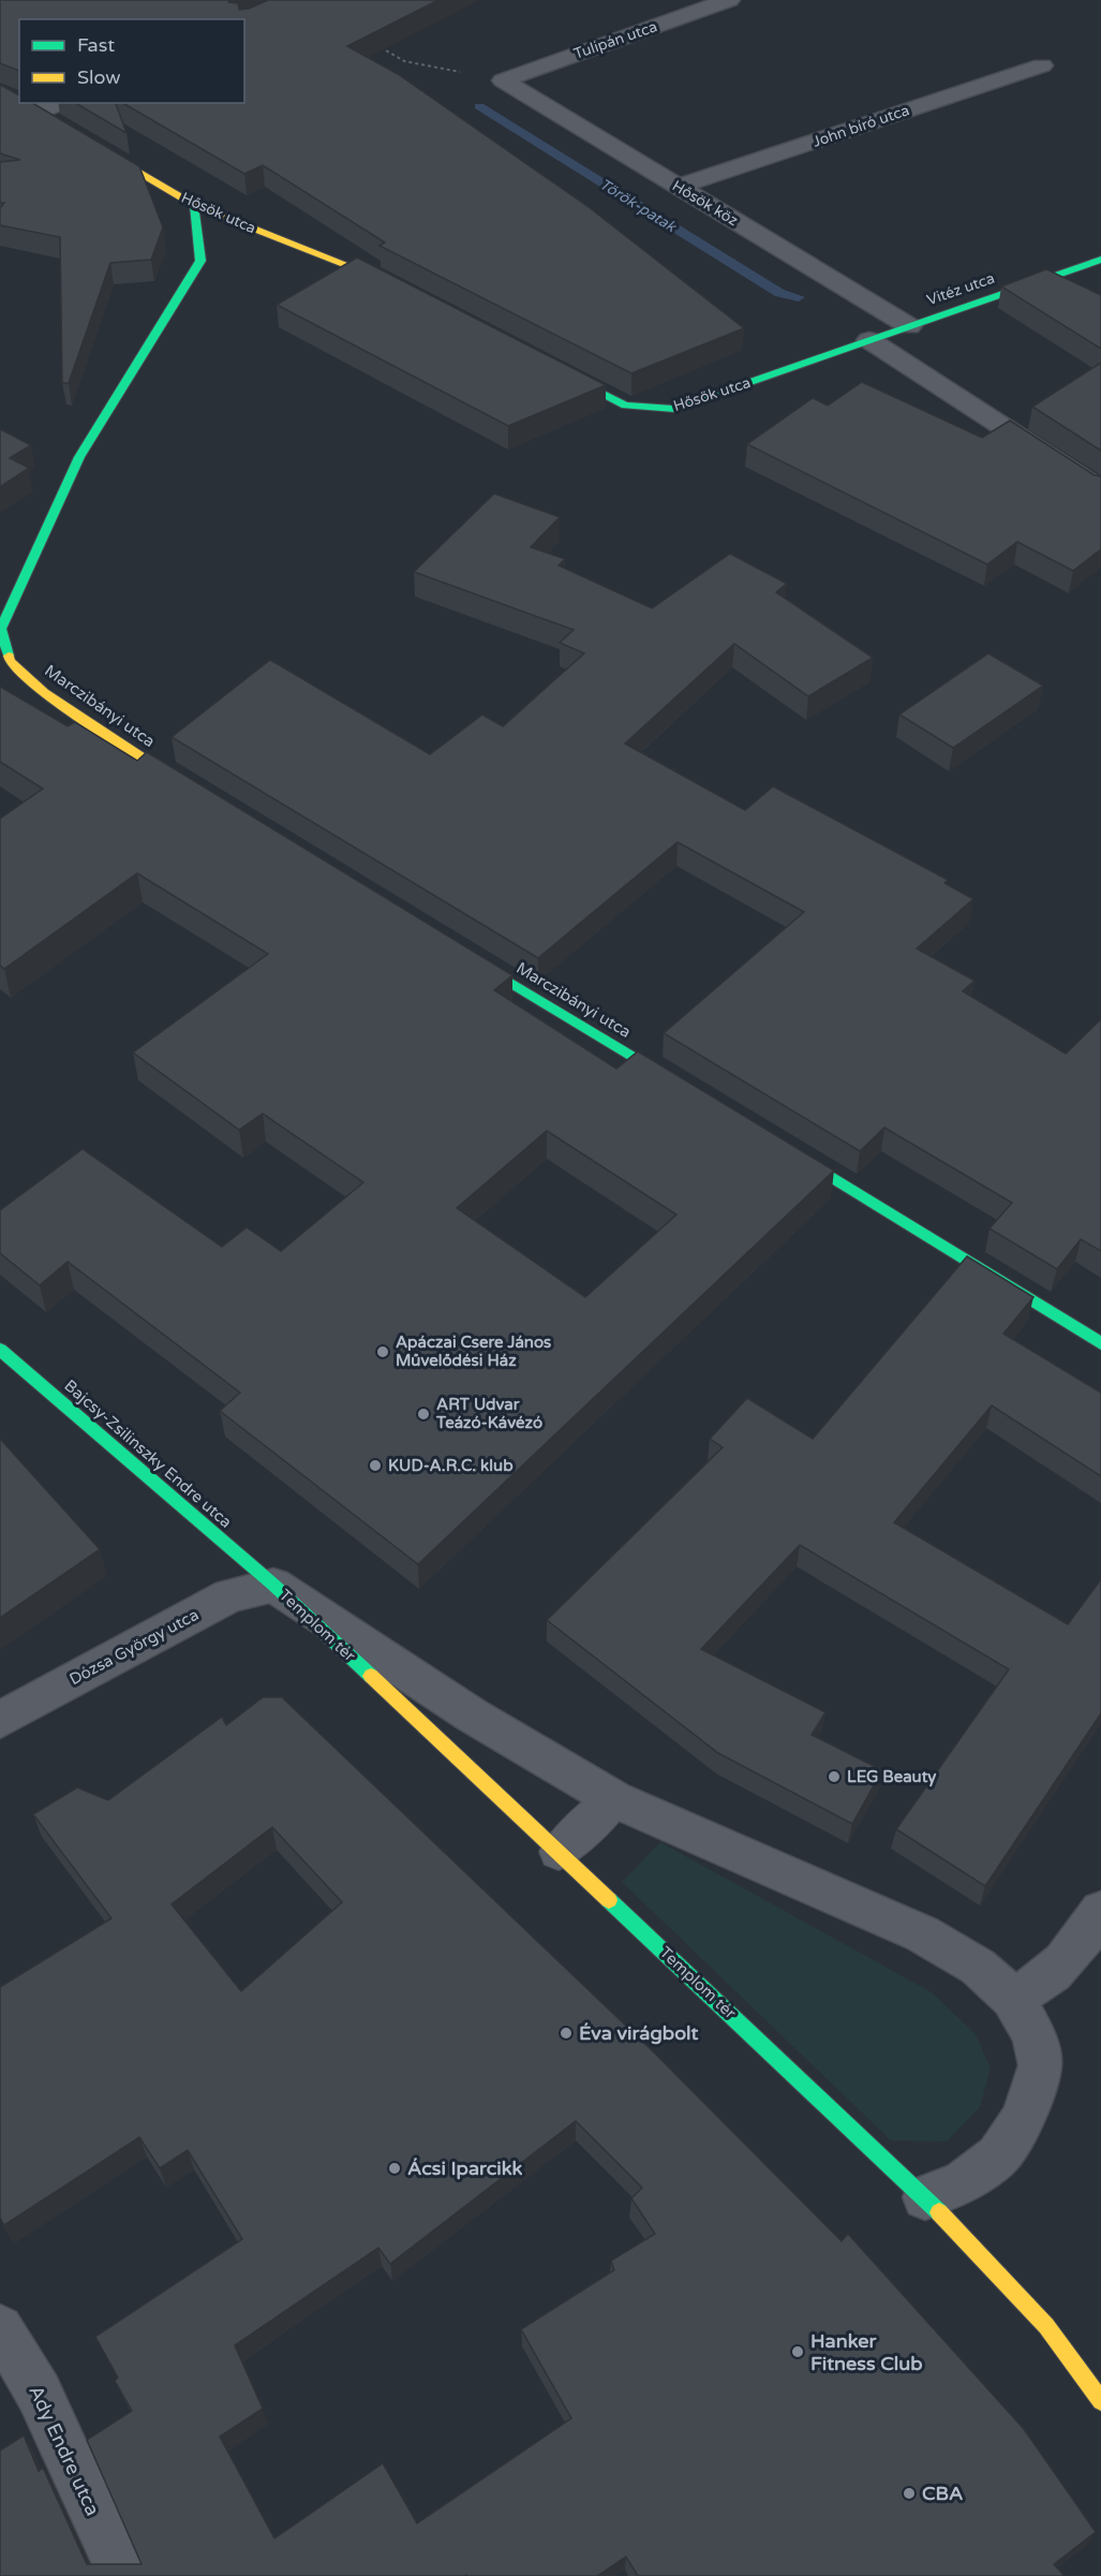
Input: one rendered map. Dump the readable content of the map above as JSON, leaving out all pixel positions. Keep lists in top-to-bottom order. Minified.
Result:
{"streets":{"street":["Tulipán utca","John bíró utca","Hősök köz","Hősök utca","Vitéz utca","Marczibányi utca","Bajcsy-Zsilinszky Endre utca","Templom tér","Dózsa György utca","Ady Endre utca"]},"crossings":[["Tulipán utca","Hősök köz"],["John bíró utca","Hősök köz"],["Hősök köz","Vitéz utca"],["Hősök utca","Vitéz utca"],["Hősök utca","Marczibányi utca"],["Bajcsy-Zsilinszky Endre utca","Templom tér"],["Bajcsy-Zsilinszky Endre utca","Dózsa György utca"],["Templom tér","Dózsa György utca"]],"water":["Török-patak"],"places":["Apáczai Csere János Művelődési Ház","ART Udvar Teázó-Kávézó","KUD-A.R.C. klub","LEG Beauty","Éva virágbolt","Ácsi Iparcikk","Hanker Fitness Club","CBA"],"legend":["Fast","Slow"]}
